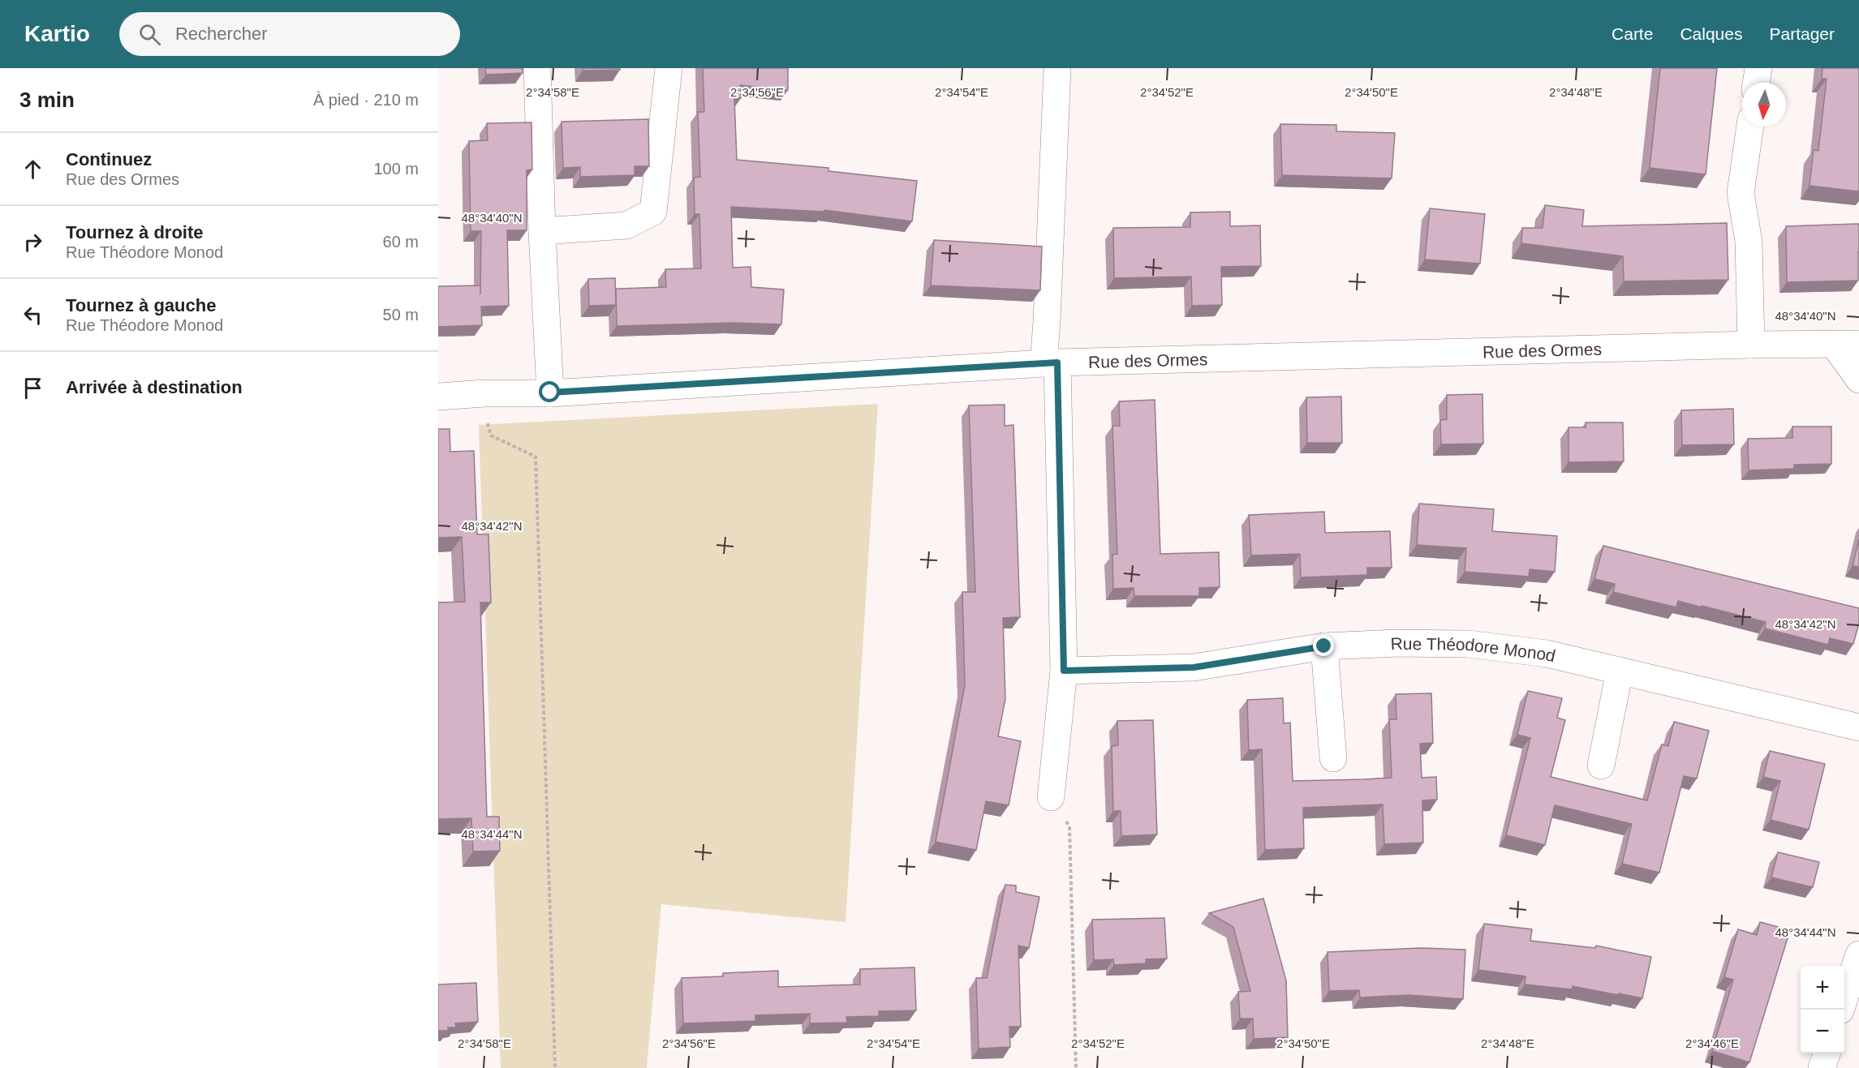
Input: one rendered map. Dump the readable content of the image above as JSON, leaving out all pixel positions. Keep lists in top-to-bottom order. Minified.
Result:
{"streets":{"street":["Rue des Ormes","Rue Théodore Monod"]},"north":"bottom","page":{"header":"Kartio","search":"Rechercher","nav":["Carte","Calques","Partager"],"heading":["3 min","À pied · 210 m"],"list":[["Continuez","Rue des Ormes","100 m"],["Tournez à droite","Rue Théodore Monod","60 m"],["Tournez à gauche","Rue Théodore Monod","50 m"],"Arrivée à destination"],"map_buttons":["+","−"]},"coordinates":["2°34'58\"E","2°34'56\"E","2°34'54\"E","2°34'52\"E","2°34'50\"E","2°34'48\"E","48°34'40\"N","48°34'42\"N","48°34'44\"N","2°34'46\"E"]}
